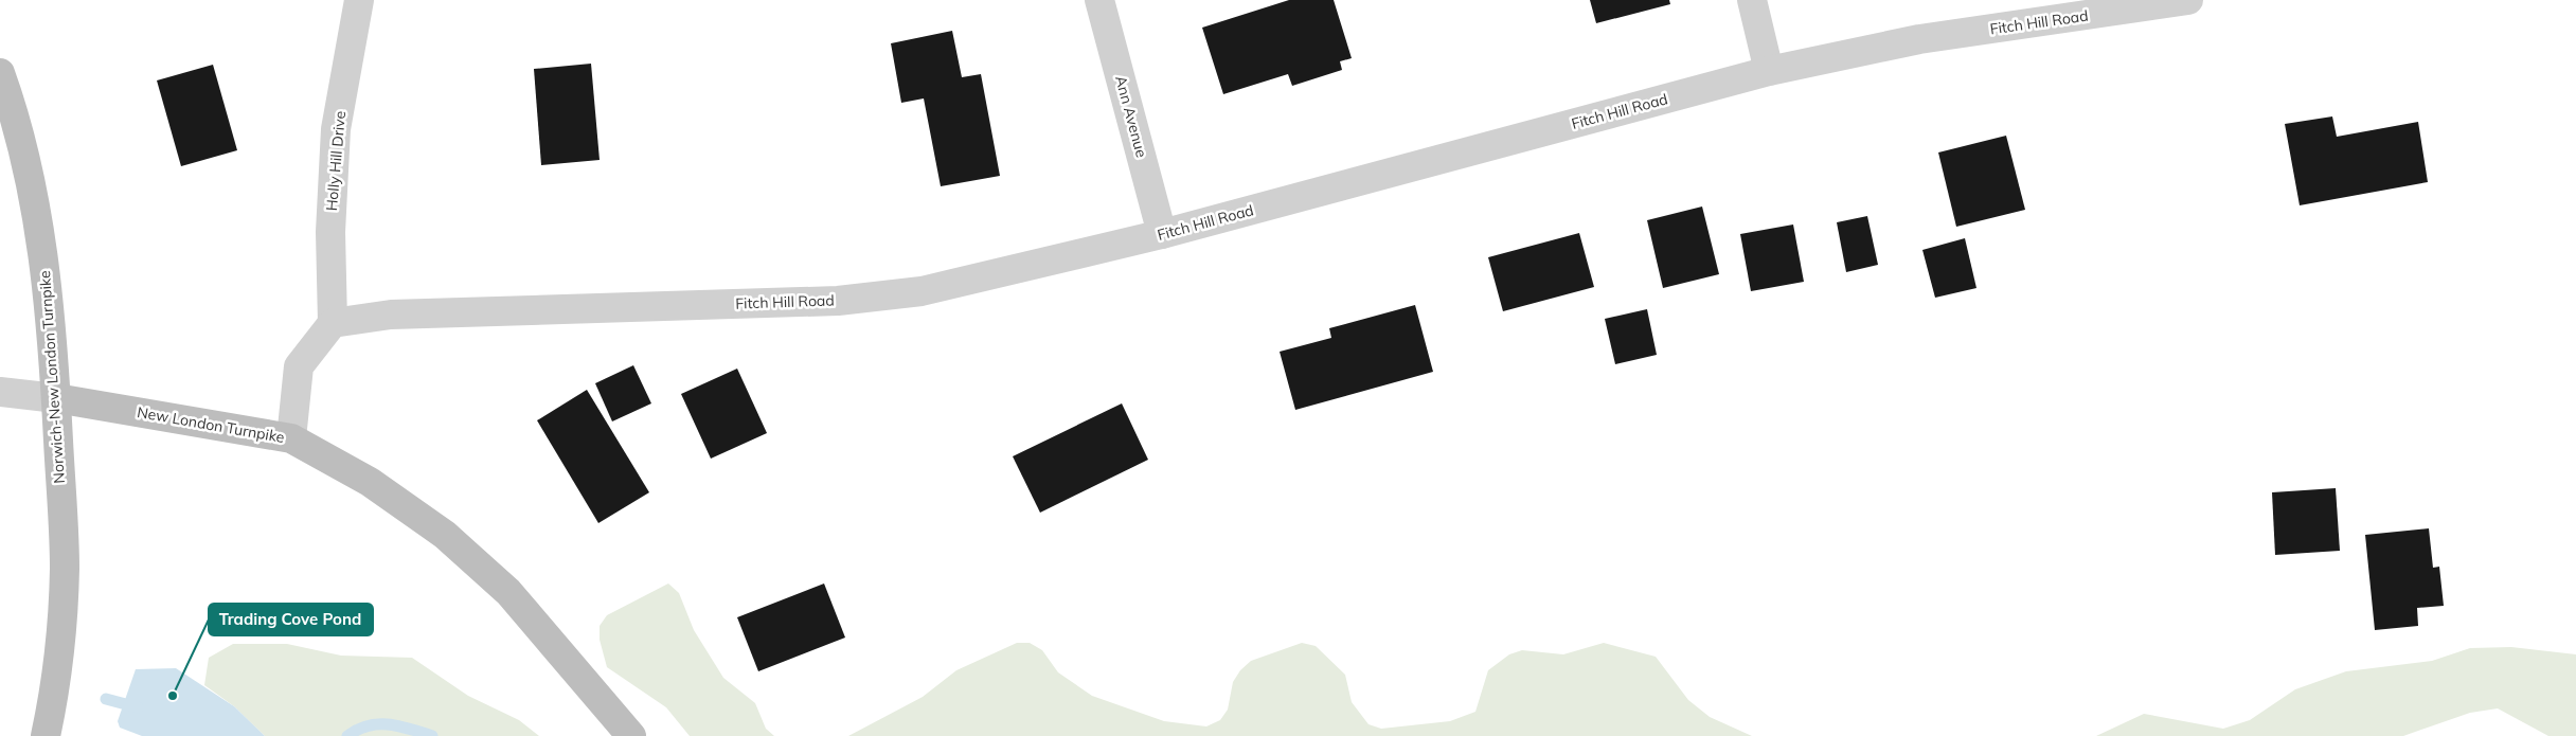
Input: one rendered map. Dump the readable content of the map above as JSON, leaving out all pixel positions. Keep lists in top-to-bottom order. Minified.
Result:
{"streets":{"main road":["Norwich-New London Turnpike","New London Turnpike"],"street":["Fitch Hill Road","Ann Avenue","Holly Hill Drive"]},"crossings":[["Fitch Hill Road","Ann Avenue"],["Fitch Hill Road","Holly Hill Drive"],["Norwich-New London Turnpike","New London Turnpike"]],"places":["Trading Cove Pond"]}
